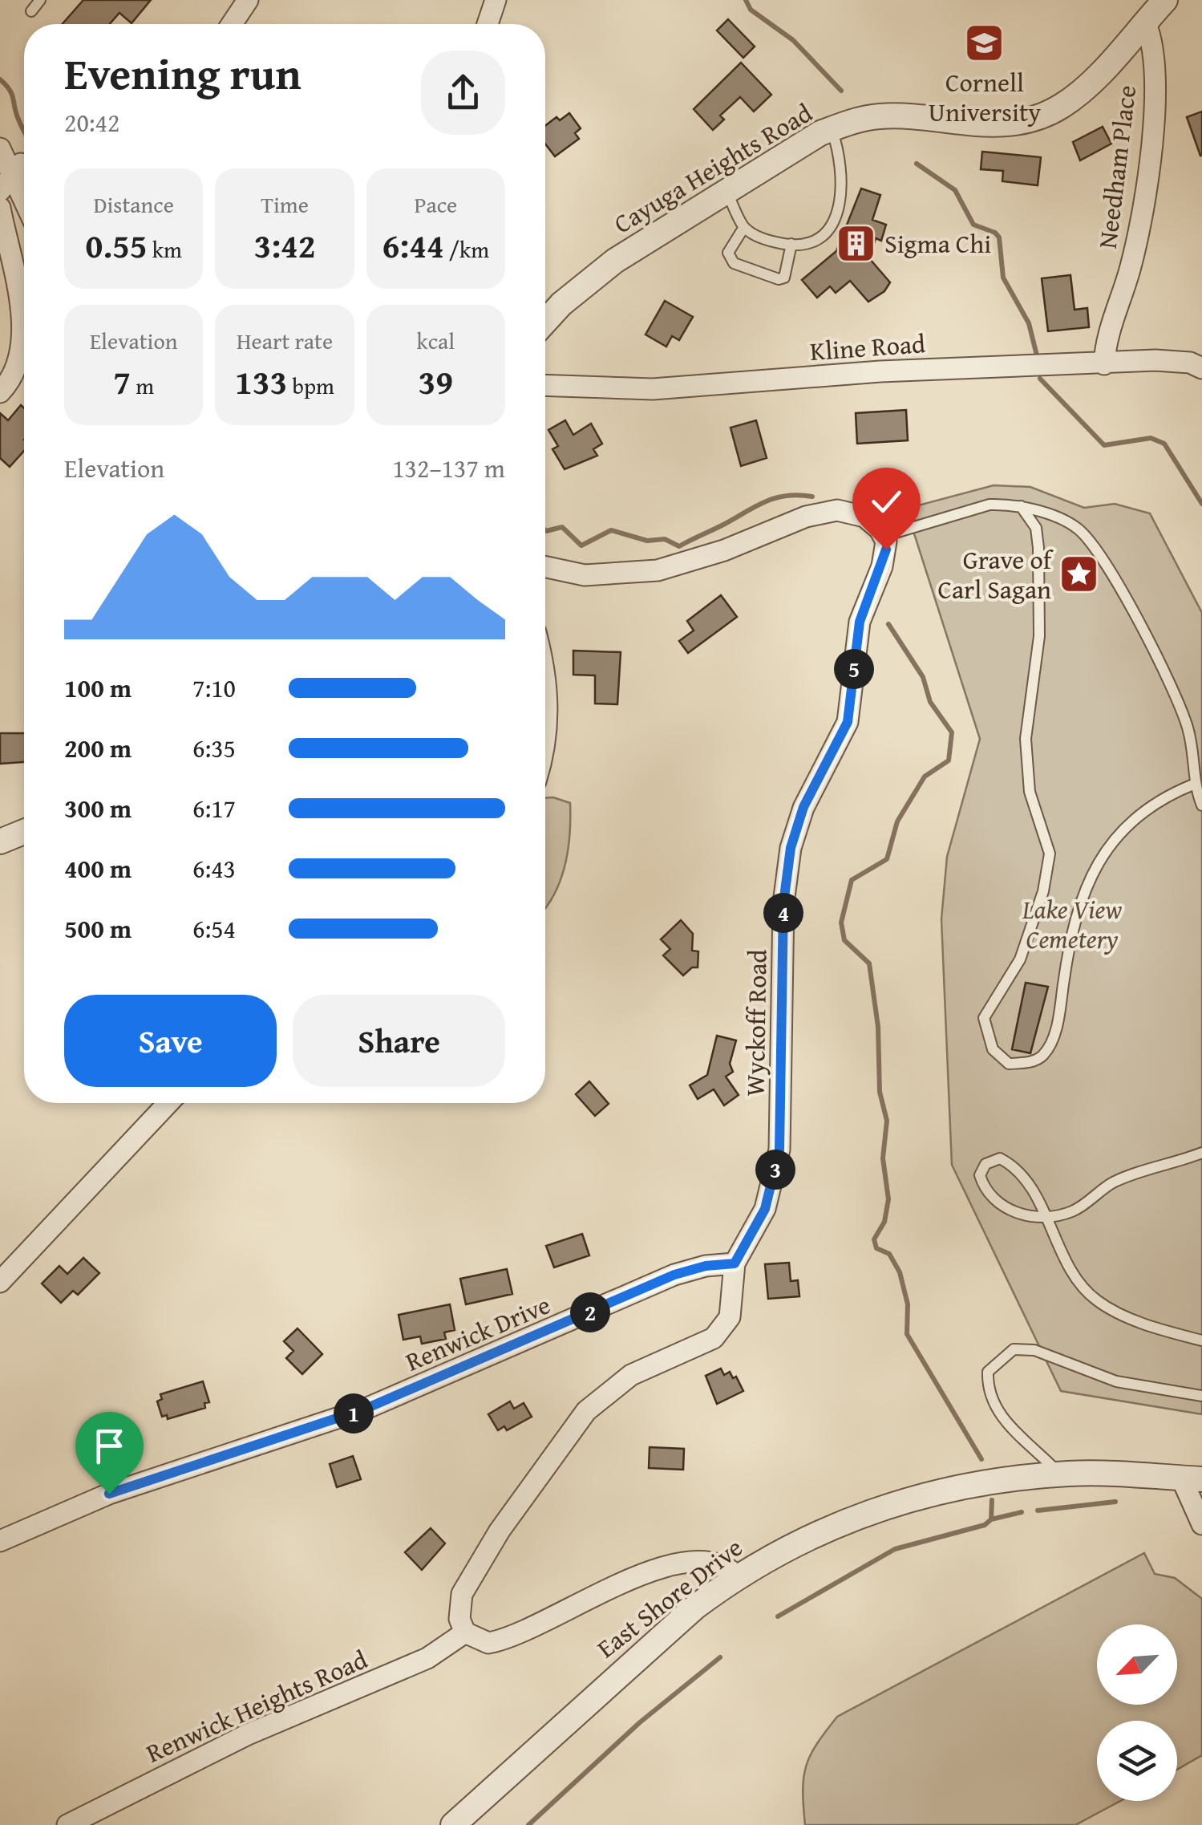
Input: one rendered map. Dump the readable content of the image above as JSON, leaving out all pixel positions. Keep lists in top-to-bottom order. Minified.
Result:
{"streets":{"street":["Needham Place","Cayuga Heights Road","Kline Road","Wyckoff Road","Renwick Drive","East Shore Drive","Renwick Heights Road"]},"crossings":[["Needham Place","Cayuga Heights Road"],["Needham Place","Kline Road"],["Wyckoff Road","Renwick Drive"]],"parks":["Lake View Cemetery"],"places":{"school or university":["Cornell University"],"building":["Sigma Chi"],"place":["Grave of Carl Sagan"]},"north":"bottom left","page":{"heading":["Evening run","20:42"],"stats":[["Distance","0.55 km"],["Time","3:42"],["Pace","6:44 /km"],["Elevation","7 m"],["Heart rate","133 bpm"],["kcal","39"]],"chart":["Elevation","132–137 m"],"pins":["5","4","3","2","1"],"list":[{"name":"100 m","note":"7:10"},{"name":"200 m","note":"6:35"},{"name":"300 m","note":"6:17"},{"name":"400 m","note":"6:43"},{"name":"500 m","note":"6:54"}],"buttons":["Save","Share"]}}
